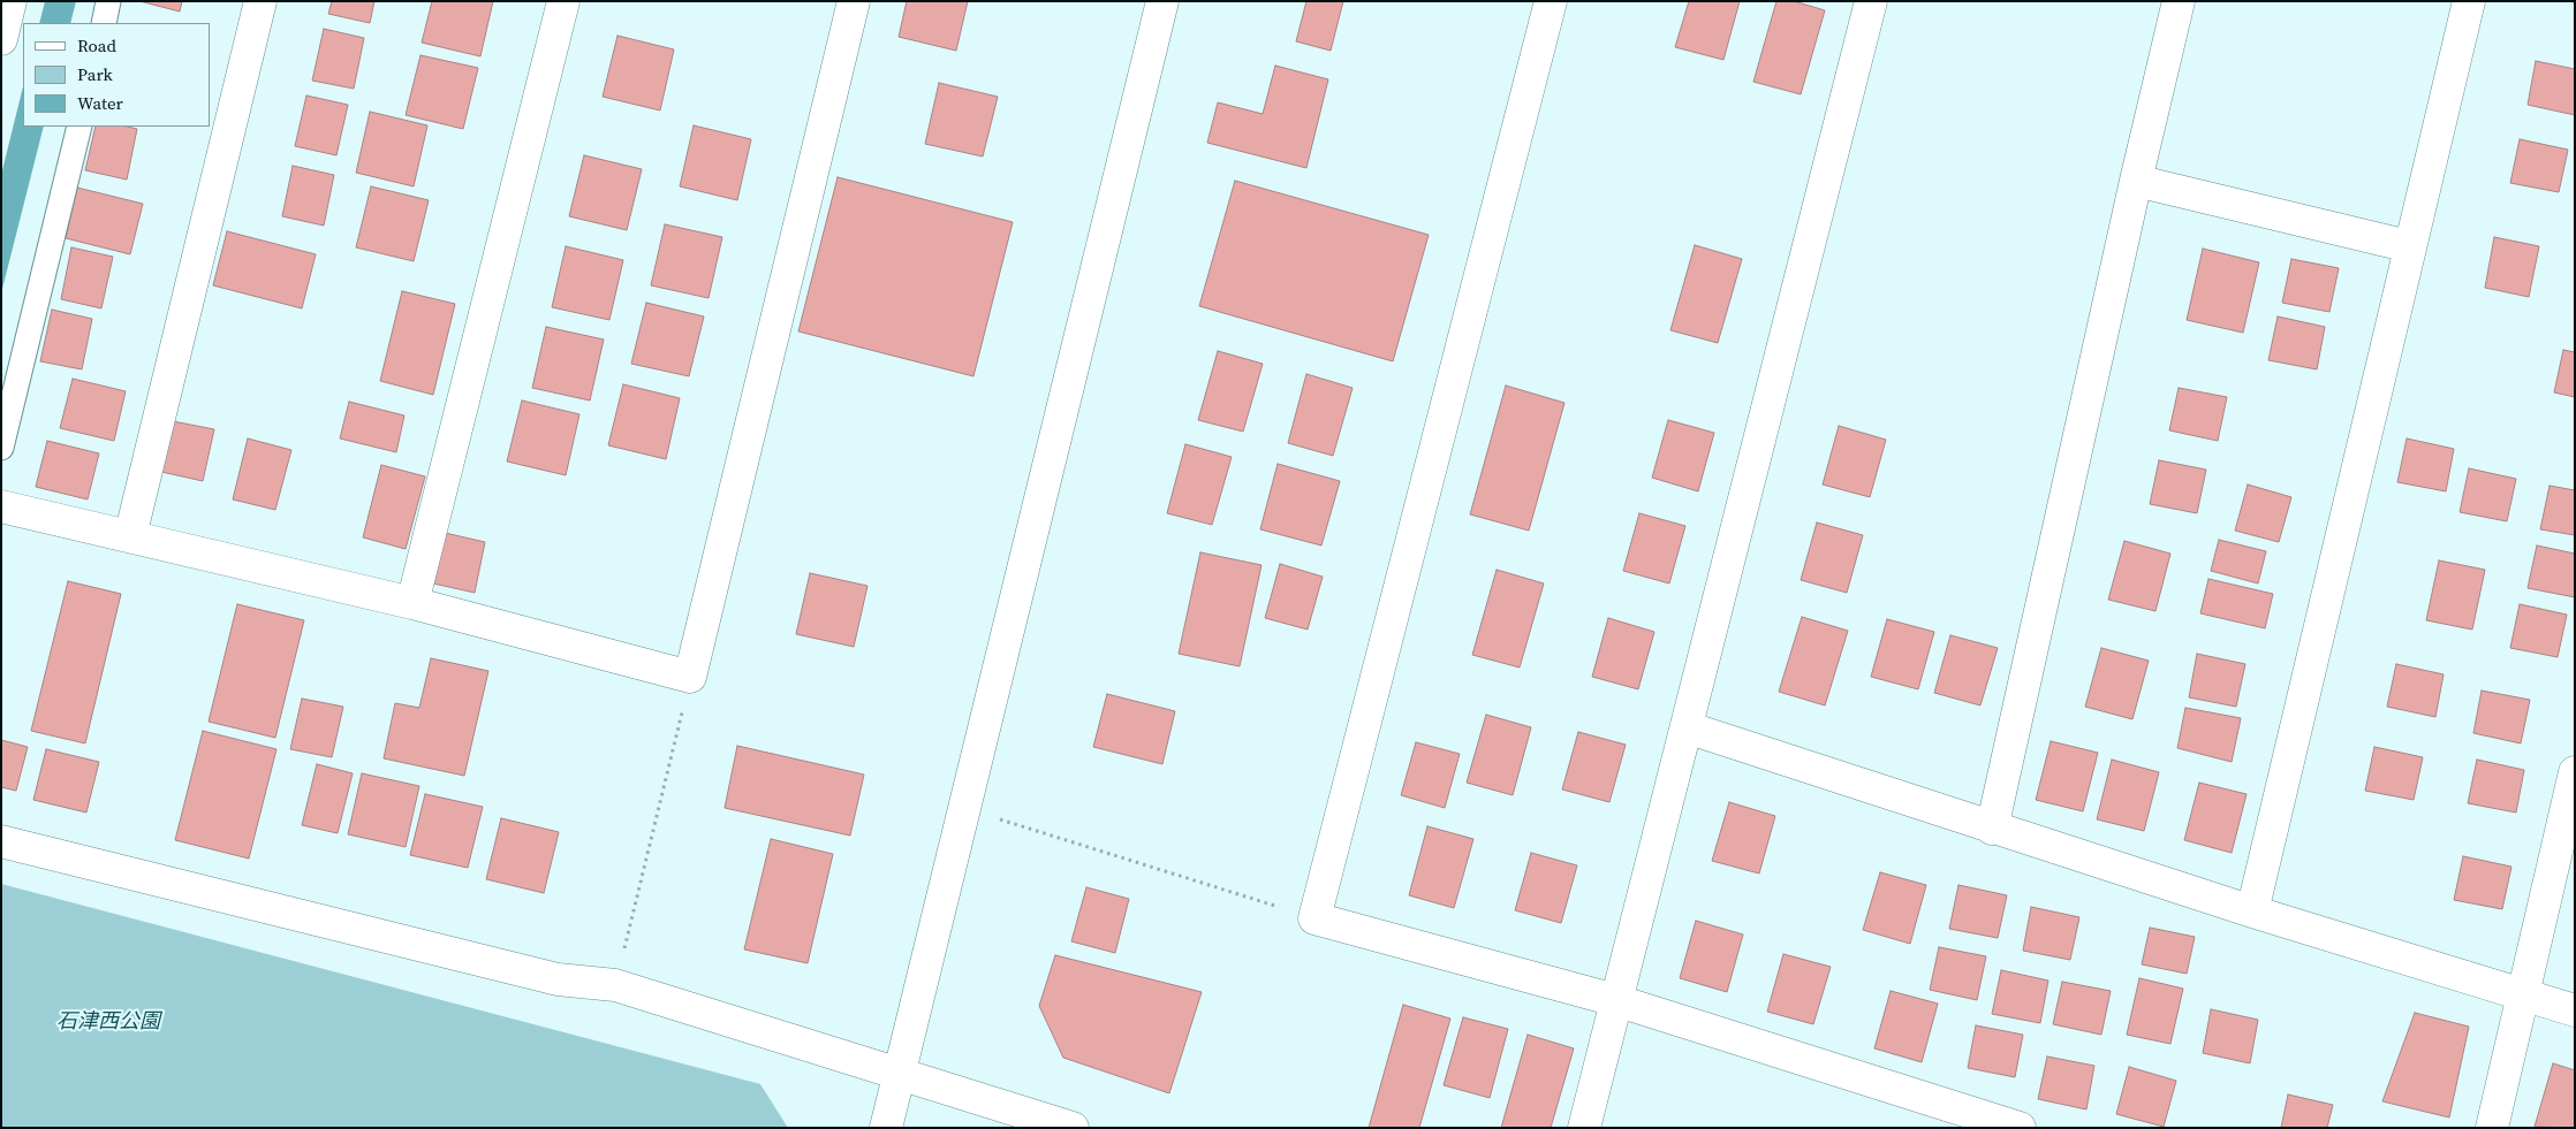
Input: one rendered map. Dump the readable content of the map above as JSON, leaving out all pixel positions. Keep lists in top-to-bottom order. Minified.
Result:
{"parks":["石津西公園"],"legend":["Road","Park","Water"]}
